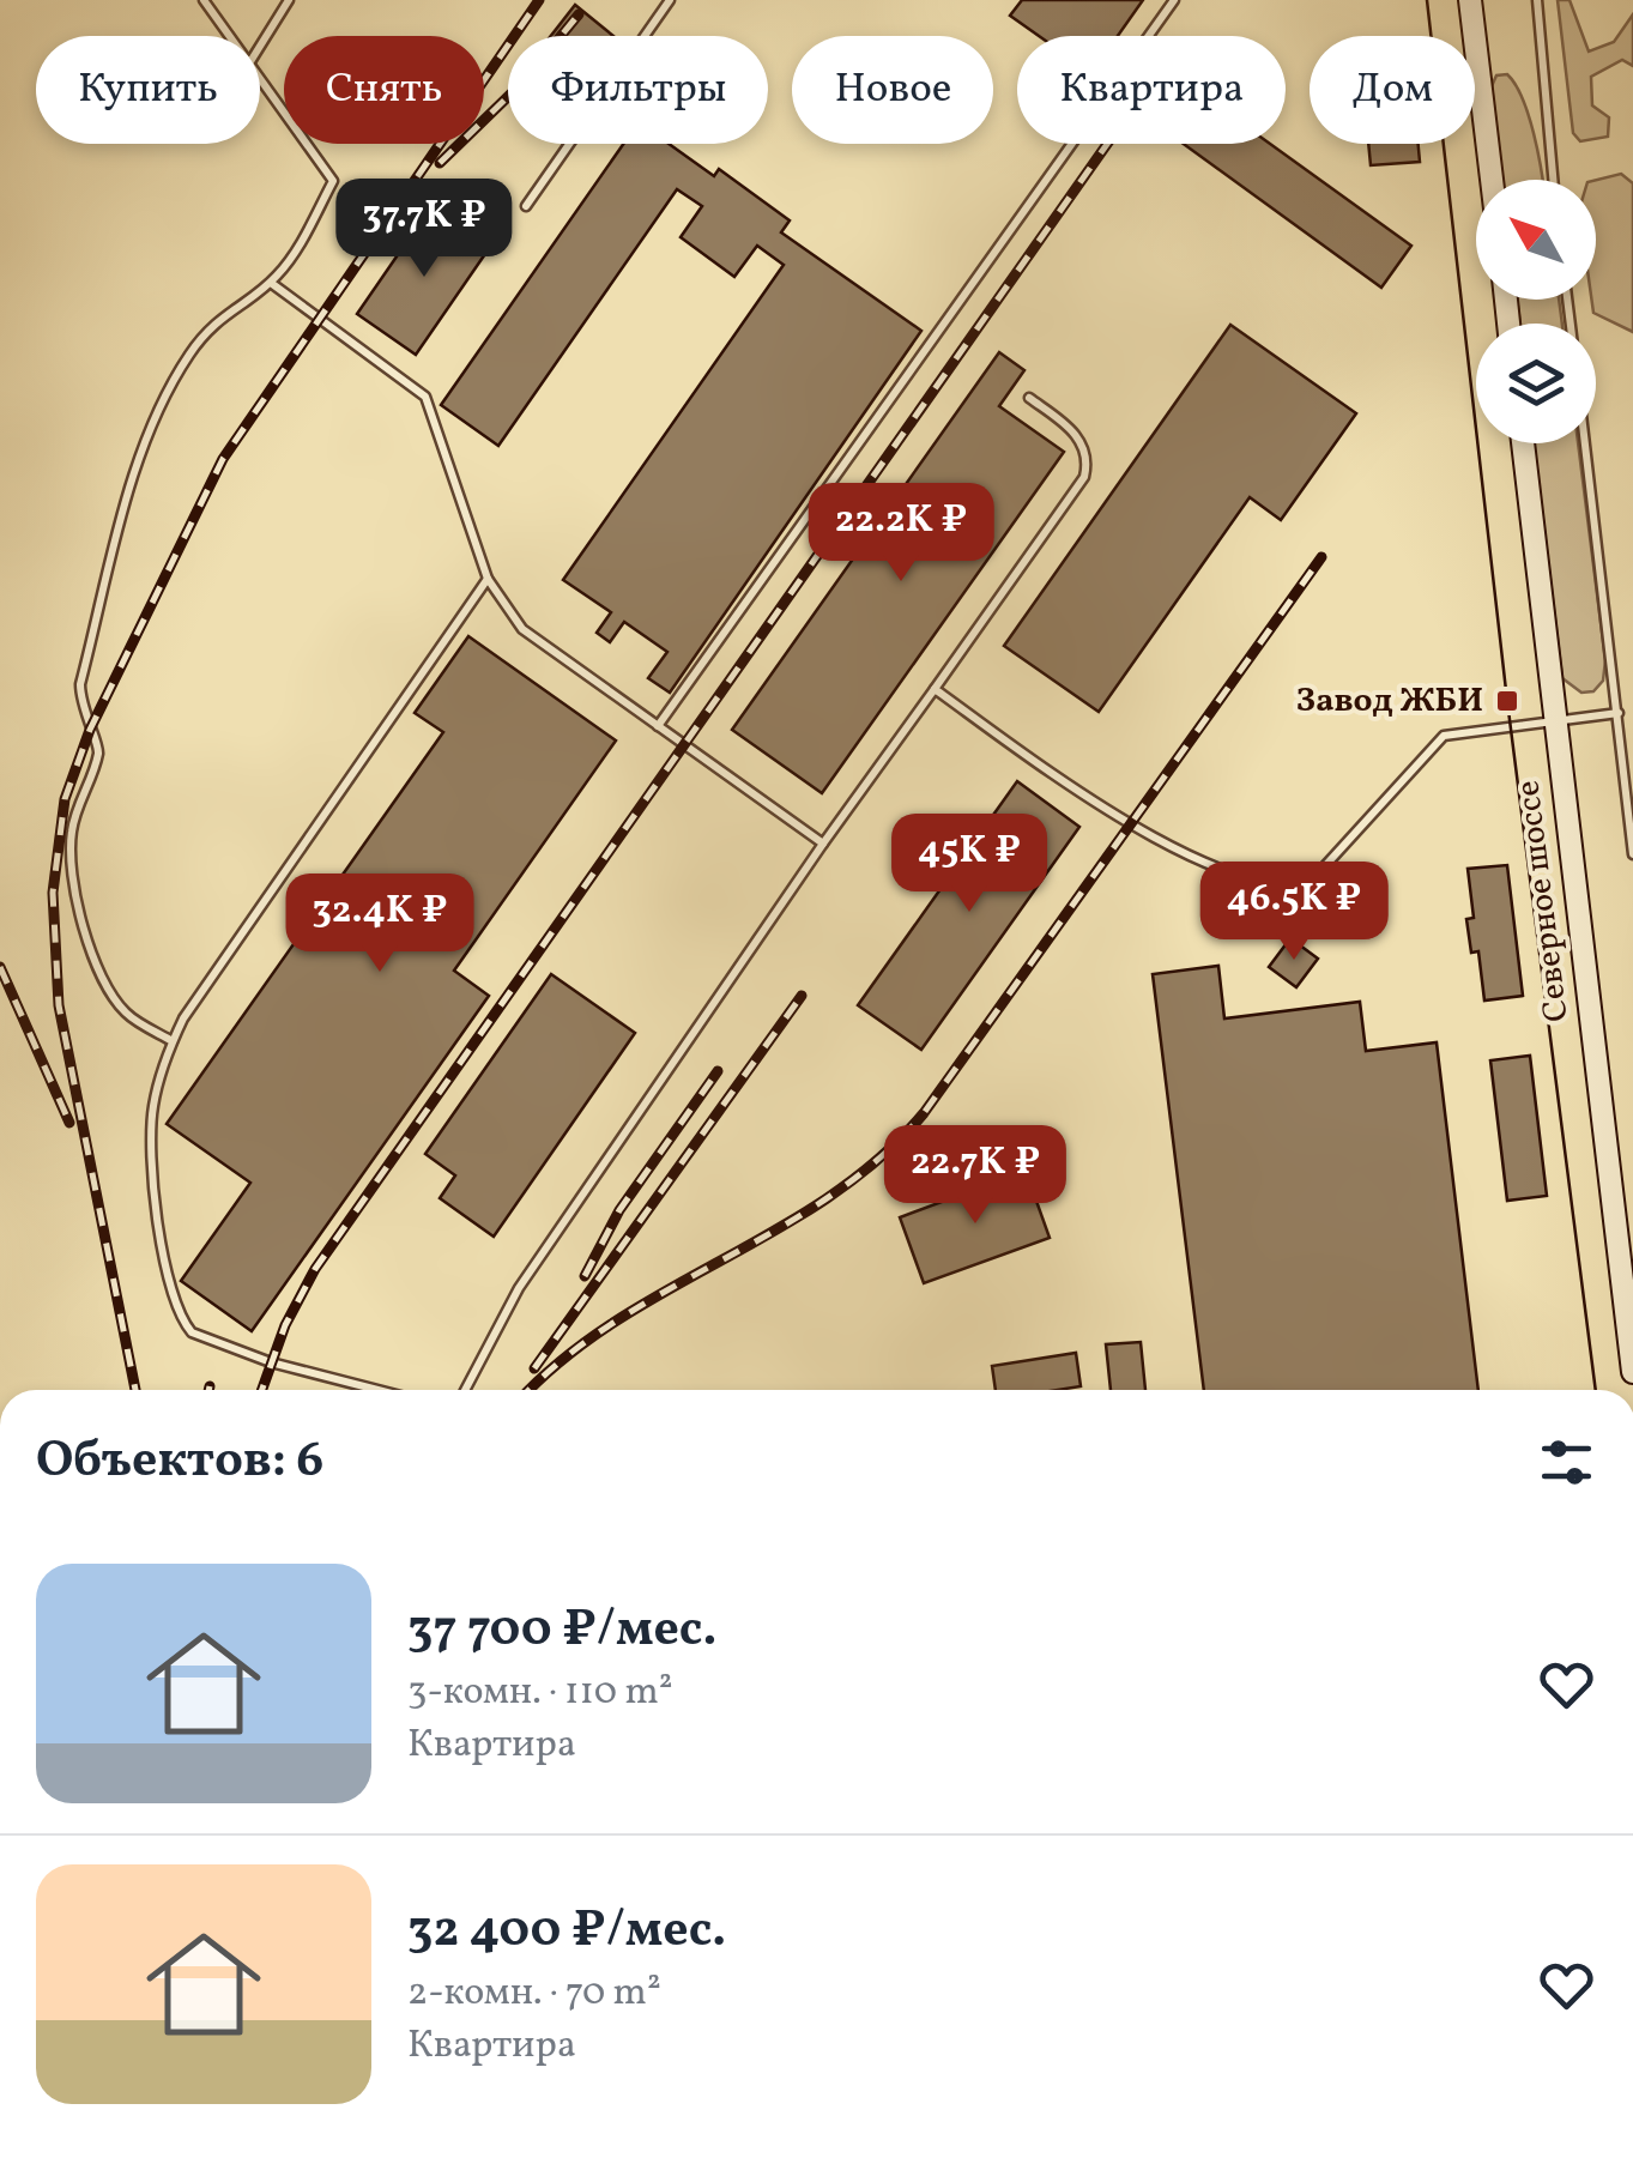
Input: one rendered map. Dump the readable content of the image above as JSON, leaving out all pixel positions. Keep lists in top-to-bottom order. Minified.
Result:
{"streets":{"main road":["Северное шоссе"]},"places":{"transit":["Завод ЖБИ"]},"north":"top left","page":{"chip":["Купить","Снять","Фильтры","Новое","Квартира","Дом"],"price":["37.7K ₽","22.2K ₽","45K ₽","46.5K ₽","32.4K ₽","22.7K ₽"],"heading":"Объектов: 6","list":[{"name":"37 700 ₽/мес.","note":"3-комн. · 110 m² · Квартира"},{"name":"32 400 ₽/мес.","note":"2-комн. · 70 m² · Квартира"}]}}
